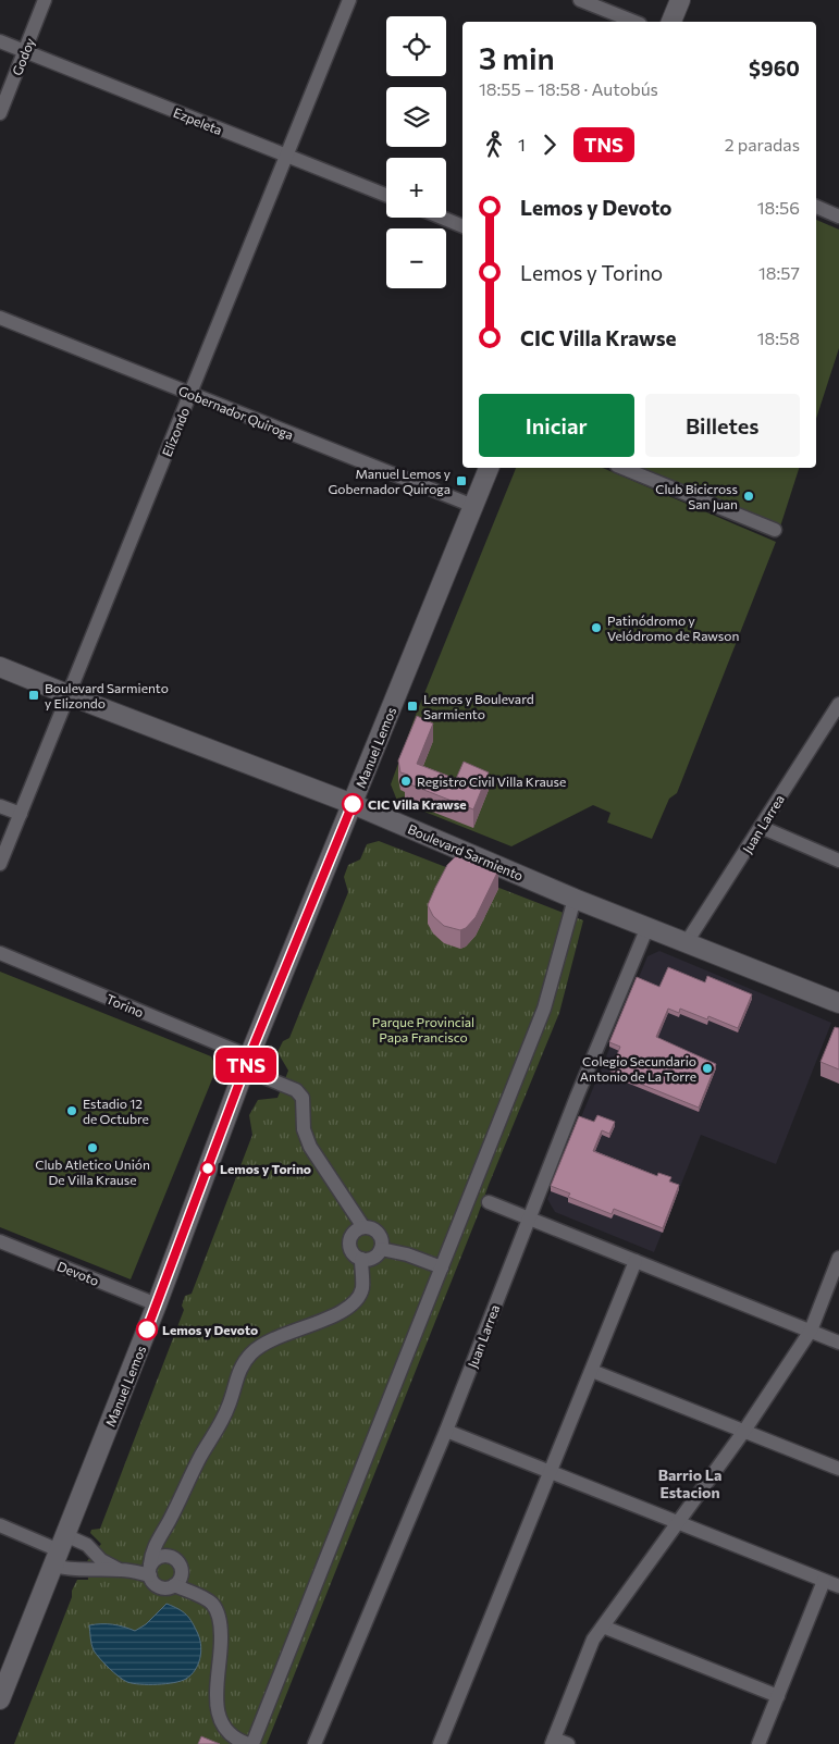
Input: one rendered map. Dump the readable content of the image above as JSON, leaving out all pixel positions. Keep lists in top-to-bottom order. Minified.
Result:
{"streets":{"main road":["Manuel Lemos","Boulevard Sarmiento"],"street":["Godoy","Ezpeleta","Gobernador Quiroga","Elizondo","Juan Larrea","Torino","Devoto"]},"crossings":[["Godoy","Ezpeleta"],["Ezpeleta","Elizondo"],["Gobernador Quiroga","Elizondo"],["Gobernador Quiroga","Manuel Lemos"],["Elizondo","Boulevard Sarmiento"],["Manuel Lemos","Boulevard Sarmiento"],["Manuel Lemos","Torino"],["Manuel Lemos","Devoto"],["Juan Larrea","Boulevard Sarmiento"]],"districts":["Barrio La Estacion"],"parks":["Parque Provincial Papa Francisco"],"places":{"transit":["Manuel Lemos y Gobernador Quiroga","Boulevard Sarmiento y Elizondo","Lemos y Boulevard Sarmiento"],"other":["Club Bicicross San Juan","Patinódromo y Velódromo de Rawson","Registro Civil Villa Krause","CIC Villa Krawse","Colegio Secundario Antonio de La Torre","Estadio 12 de Octubre","Club Atletico Unión De Villa Krause","Lemos y Torino","Lemos y Devoto"]},"lines":["bus line TNS"],"page":{"on_map":"TNS","map_buttons":["+","−"],"heading":["3 min","18:55 – 18:58 · Autobús","$960"],"legs":["1","TNS","2 paradas"],"list":[{"name":"Lemos y Devoto","value":"18:56"},{"name":"Lemos y Torino","value":"18:57"},{"name":"CIC Villa Krawse","value":"18:58"}],"buttons":["Iniciar","Billetes"]}}
